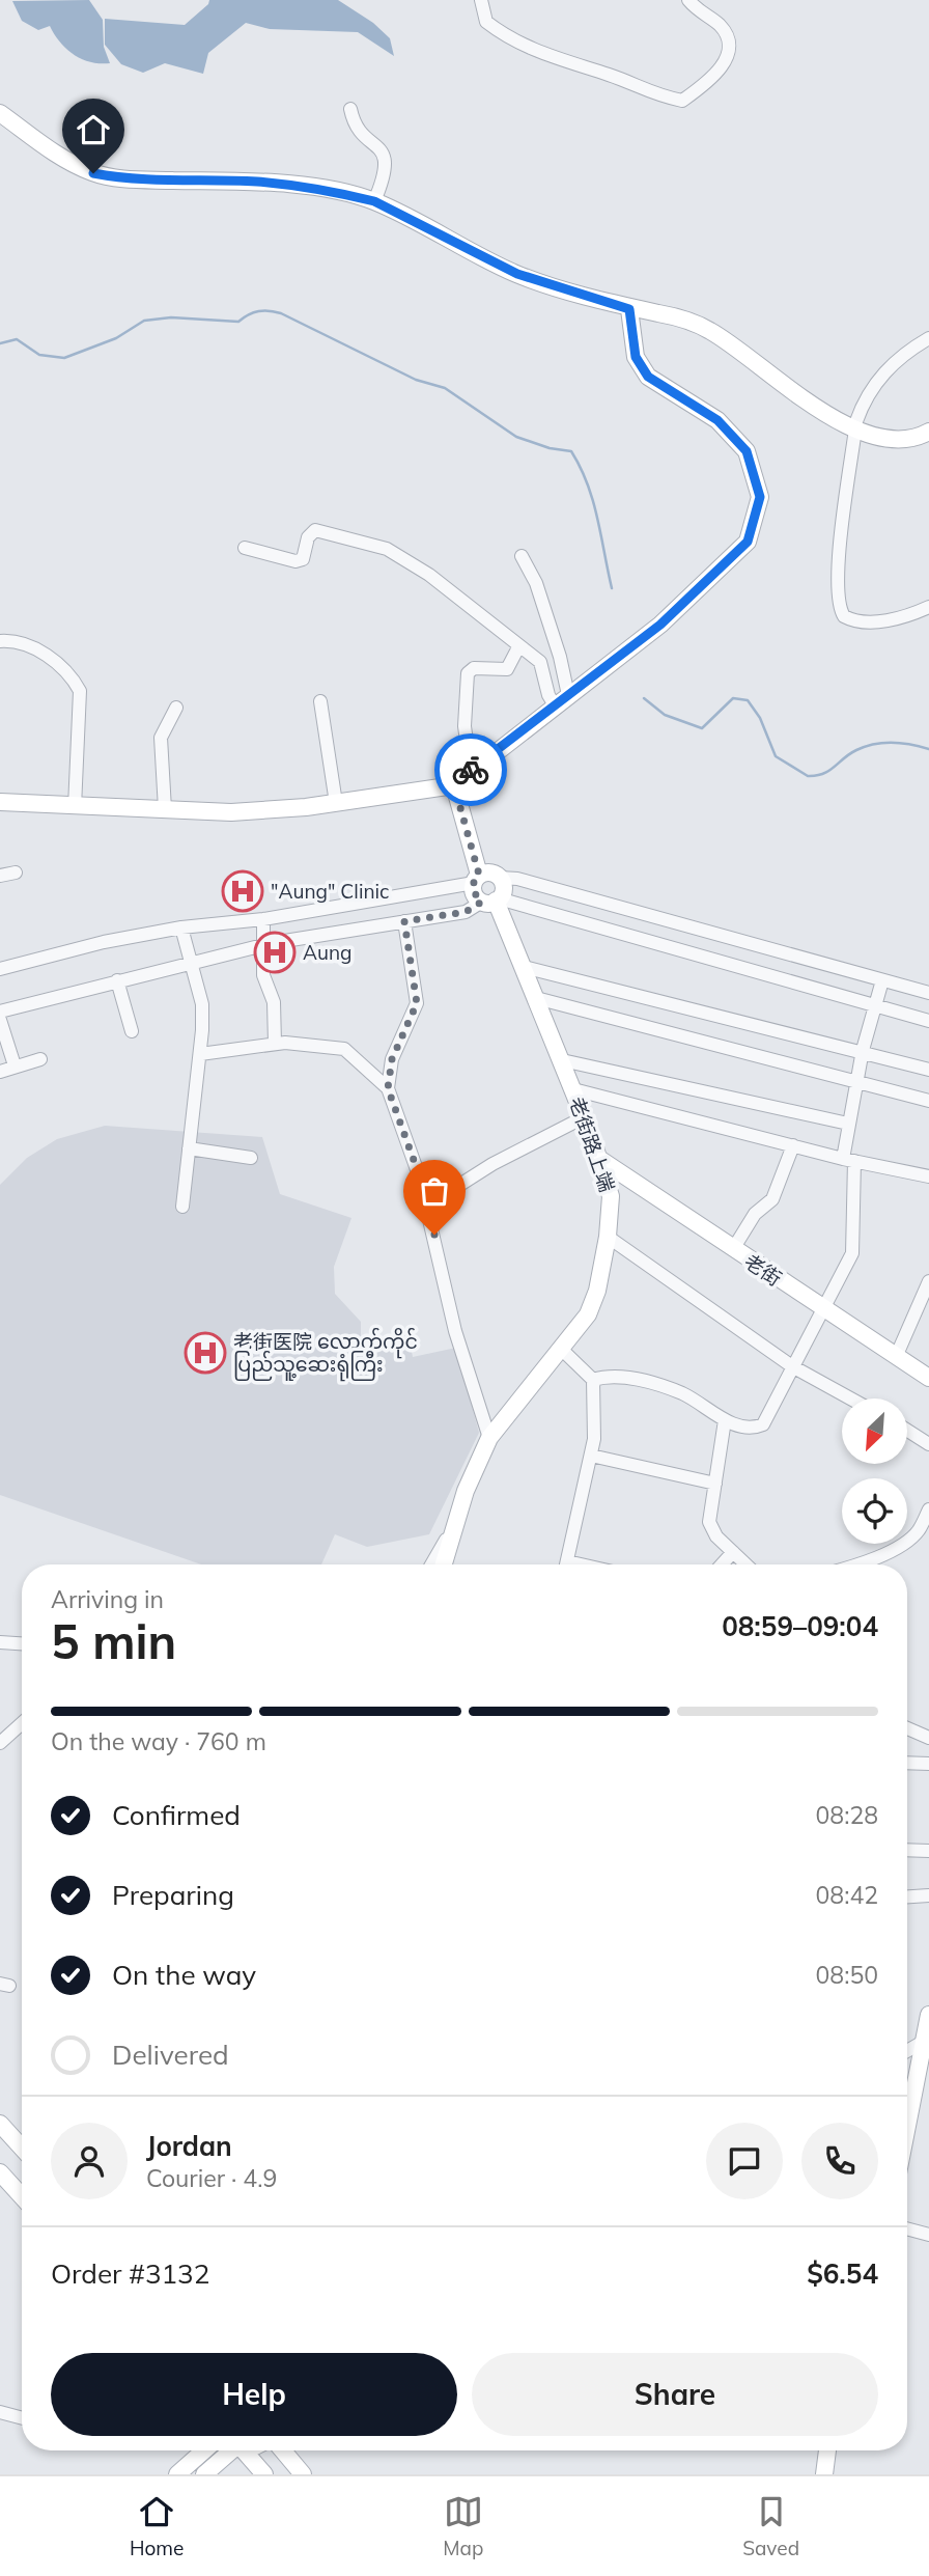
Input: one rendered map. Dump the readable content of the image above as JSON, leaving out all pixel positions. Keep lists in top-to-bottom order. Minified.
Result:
{"streets":{"main road":["老街路上端","老街"]},"crossings":[["老街路上端","老街"]],"places":{"hospital":["\"Aung\" Clinic","Aung","老街医院 လောက်ကိုင် ပြည်သူ့ဆေးရုံကြီး"]},"north":"bottom left","page":{"heading":["5 min","Arriving in","08:59–09:04"],"panel":["Jordan","Courier · 4.9","Order #3132","$6.54"],"bar":"On the way · 760 m","list":[["Confirmed","08:28"],["Preparing","08:42"],["On the way","08:50"],"Delivered"],"buttons":["Help","Share"],"tabs":["Home","Map","Saved"]}}
